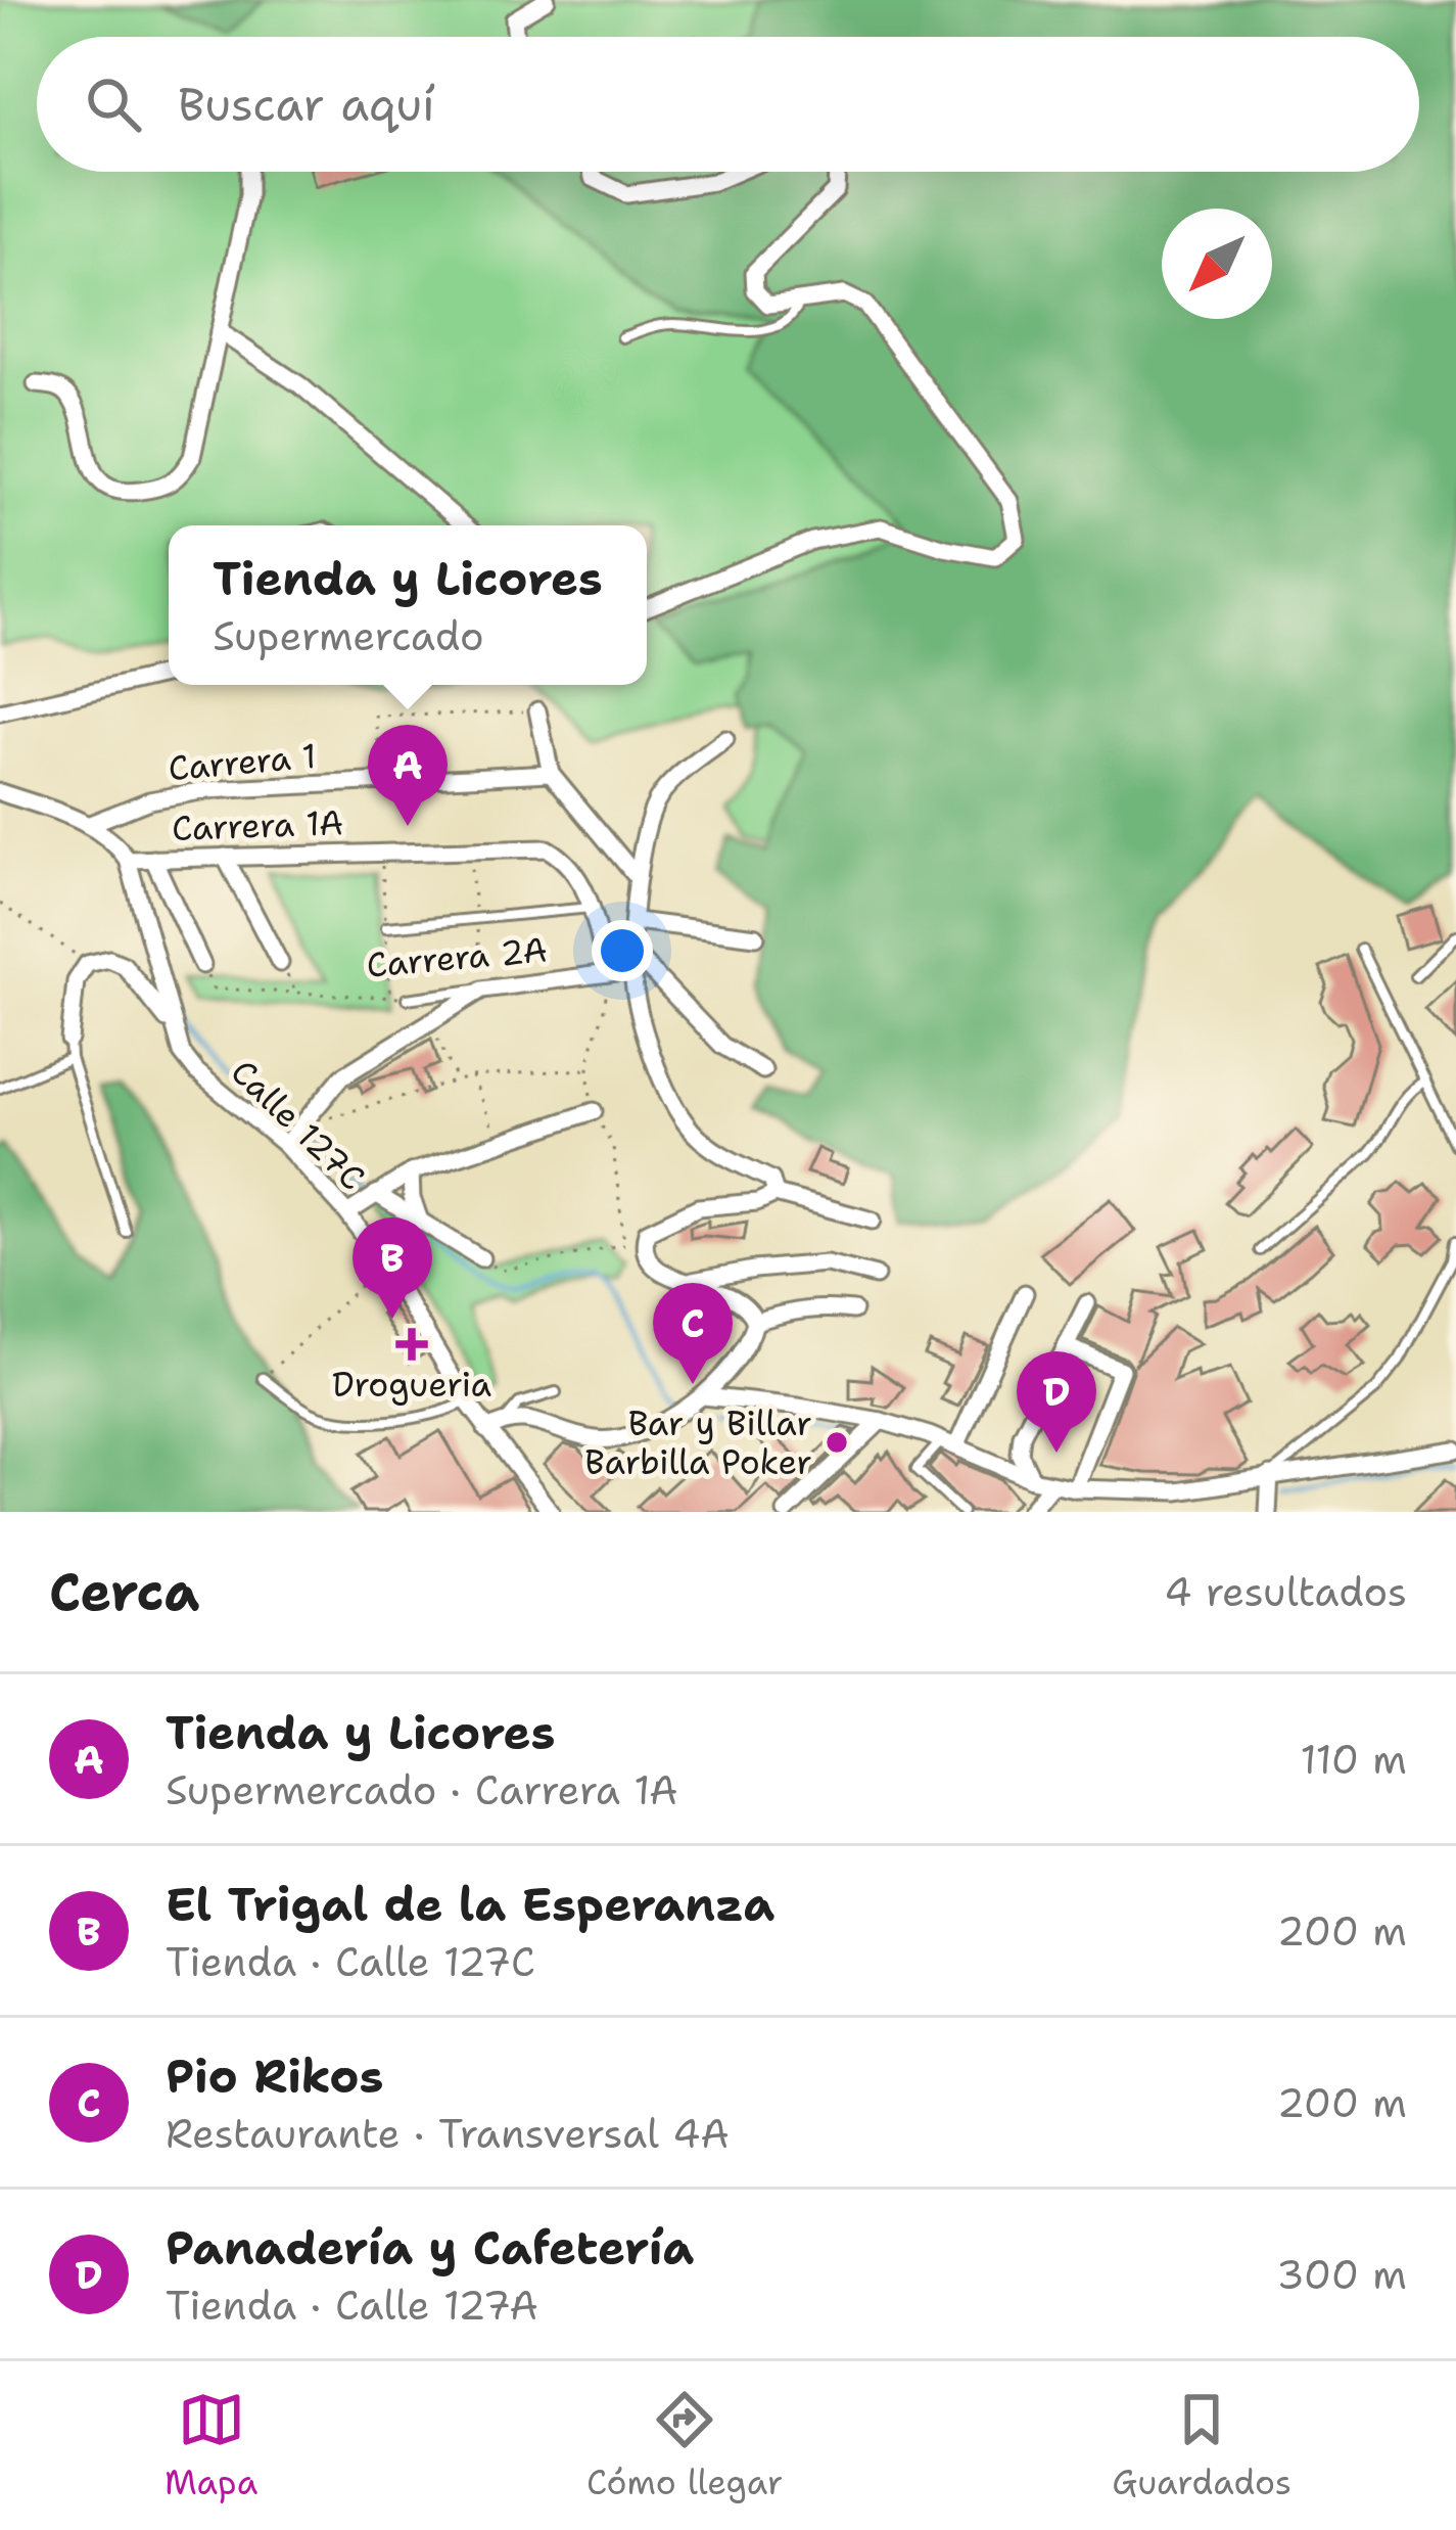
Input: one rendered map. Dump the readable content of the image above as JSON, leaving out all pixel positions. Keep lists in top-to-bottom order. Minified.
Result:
{"streets":{"street":["Carrera 1","Carrera 1A","Carrera 2A","Calle 127C"]},"crossings":[["Carrera 1A","Calle 127C"]],"places":{"health":["Drogueria"],"other":["Bar y Billar Barbilla Poker"]},"north":"bottom left","page":{"search":"Buscar aquí","popup":["Tienda y Licores","Supermercado"],"pins":["A","B","C","D"],"heading":["Cerca","4 resultados"],"list":[{"mark":"A","name":"Tienda y Licores","note":"Supermercado · Carrera 1A","value":"110 m"},{"mark":"B","name":"El Trigal de la Esperanza","note":"Tienda · Calle 127C","value":"200 m"},{"mark":"C","name":"Pio Rikos","note":"Restaurante · Transversal 4A","value":"200 m"},{"mark":"D","name":"Panadería y Cafetería","note":"Tienda · Calle 127A","value":"300 m"}],"nav":["Mapa","Cómo llegar","Guardados"]}}
